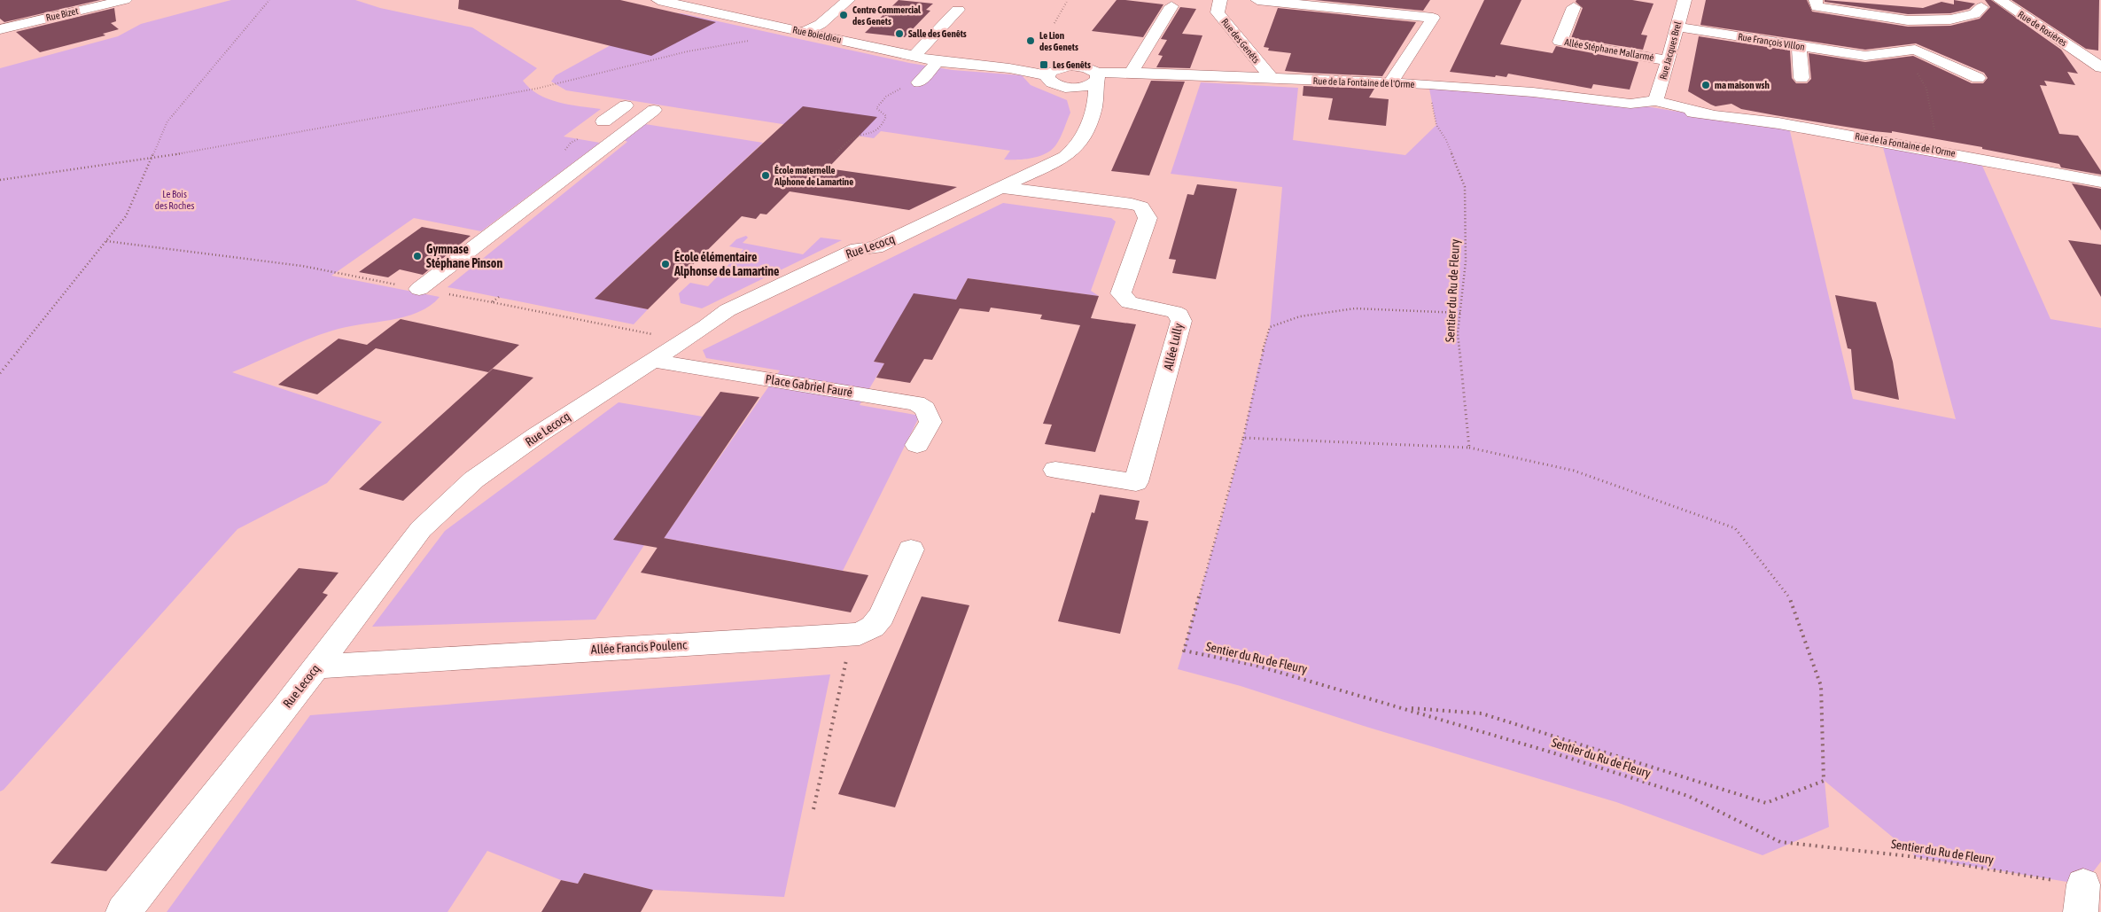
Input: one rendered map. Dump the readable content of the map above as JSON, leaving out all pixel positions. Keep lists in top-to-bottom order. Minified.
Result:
{"streets":{"street":["Rue Bizet","Rue de Rosières","Rue Boieldieu","Rue des Genêts","Rue François Villon","Allée Stéphane Mallarmé","Rue Jacques Brel","Rue de la Fontaine de l'Orme","Rue Lecocq","Allée Lully","Place Gabriel Fauré","Allée Francis Poulenc"],"path":["Sentier du Ru de Fleury"]},"crossings":[["Rue Boieldieu","Rue de la Fontaine de l'Orme"],["Rue Boieldieu","Rue Lecocq"],["Rue des Genêts","Rue de la Fontaine de l'Orme"],["Rue François Villon","Rue Jacques Brel"],["Allée Stéphane Mallarmé","Rue Jacques Brel"],["Rue Jacques Brel","Rue de la Fontaine de l'Orme"],["Rue de la Fontaine de l'Orme","Rue Lecocq"],["Rue de la Fontaine de l'Orme","Sentier du Ru de Fleury"],["Rue Lecocq","Allée Lully"],["Rue Lecocq","Place Gabriel Fauré"],["Rue Lecocq","Allée Francis Poulenc"]],"parks":["Le Bois des Roches"],"places":{"other":["Centre Commercial des Genets","Salle des Genêts","Le Lion des Genets","ma maison wsh","École maternelle Alphone de Lamartine","Gymnase Stéphane Pinson","École élémentaire Alphonse de Lamartine"],"transit":["Les Genêts"]}}
